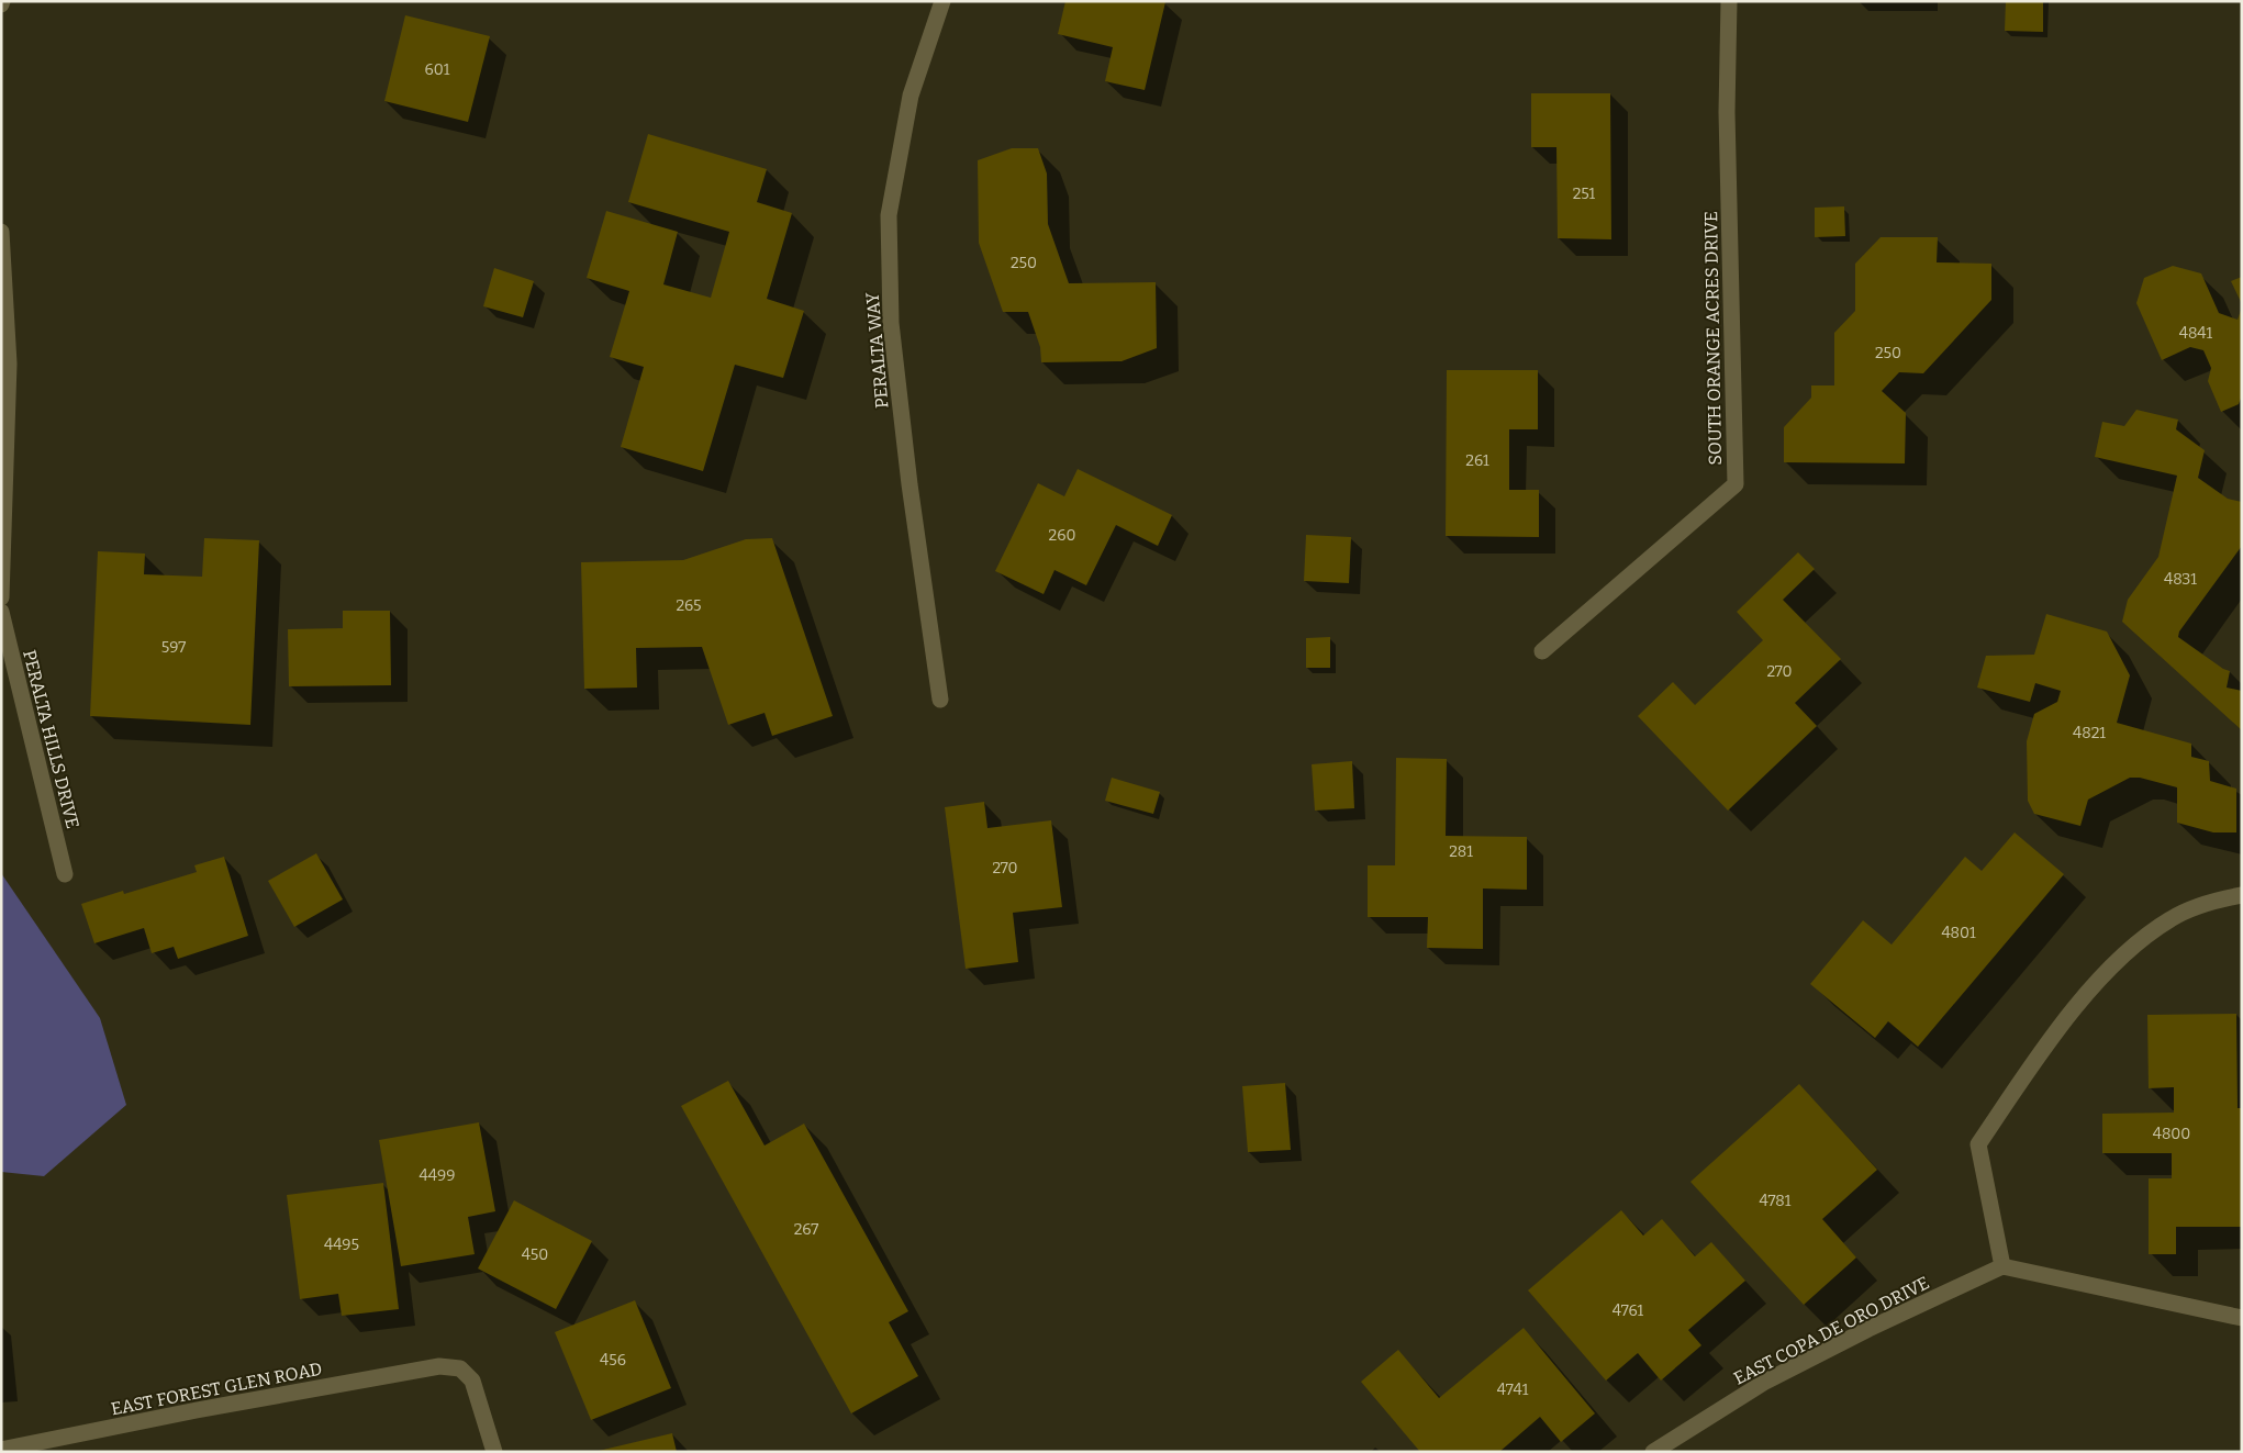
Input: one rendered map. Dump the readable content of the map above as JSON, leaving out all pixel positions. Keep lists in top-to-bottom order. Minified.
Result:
{"streets":{"street":["SOUTH ORANGE ACRES DRIVE","PERALTA WAY","PERALTA HILLS DRIVE","EAST COPA DE ORO DRIVE","EAST FOREST GLEN ROAD"]},"house_numbers":["601","251","250","4841","250","261","260","4831","265","597","270","4821","281","270","4801","4800","4499","4781","267","4495","450","4761","456","4741"]}
